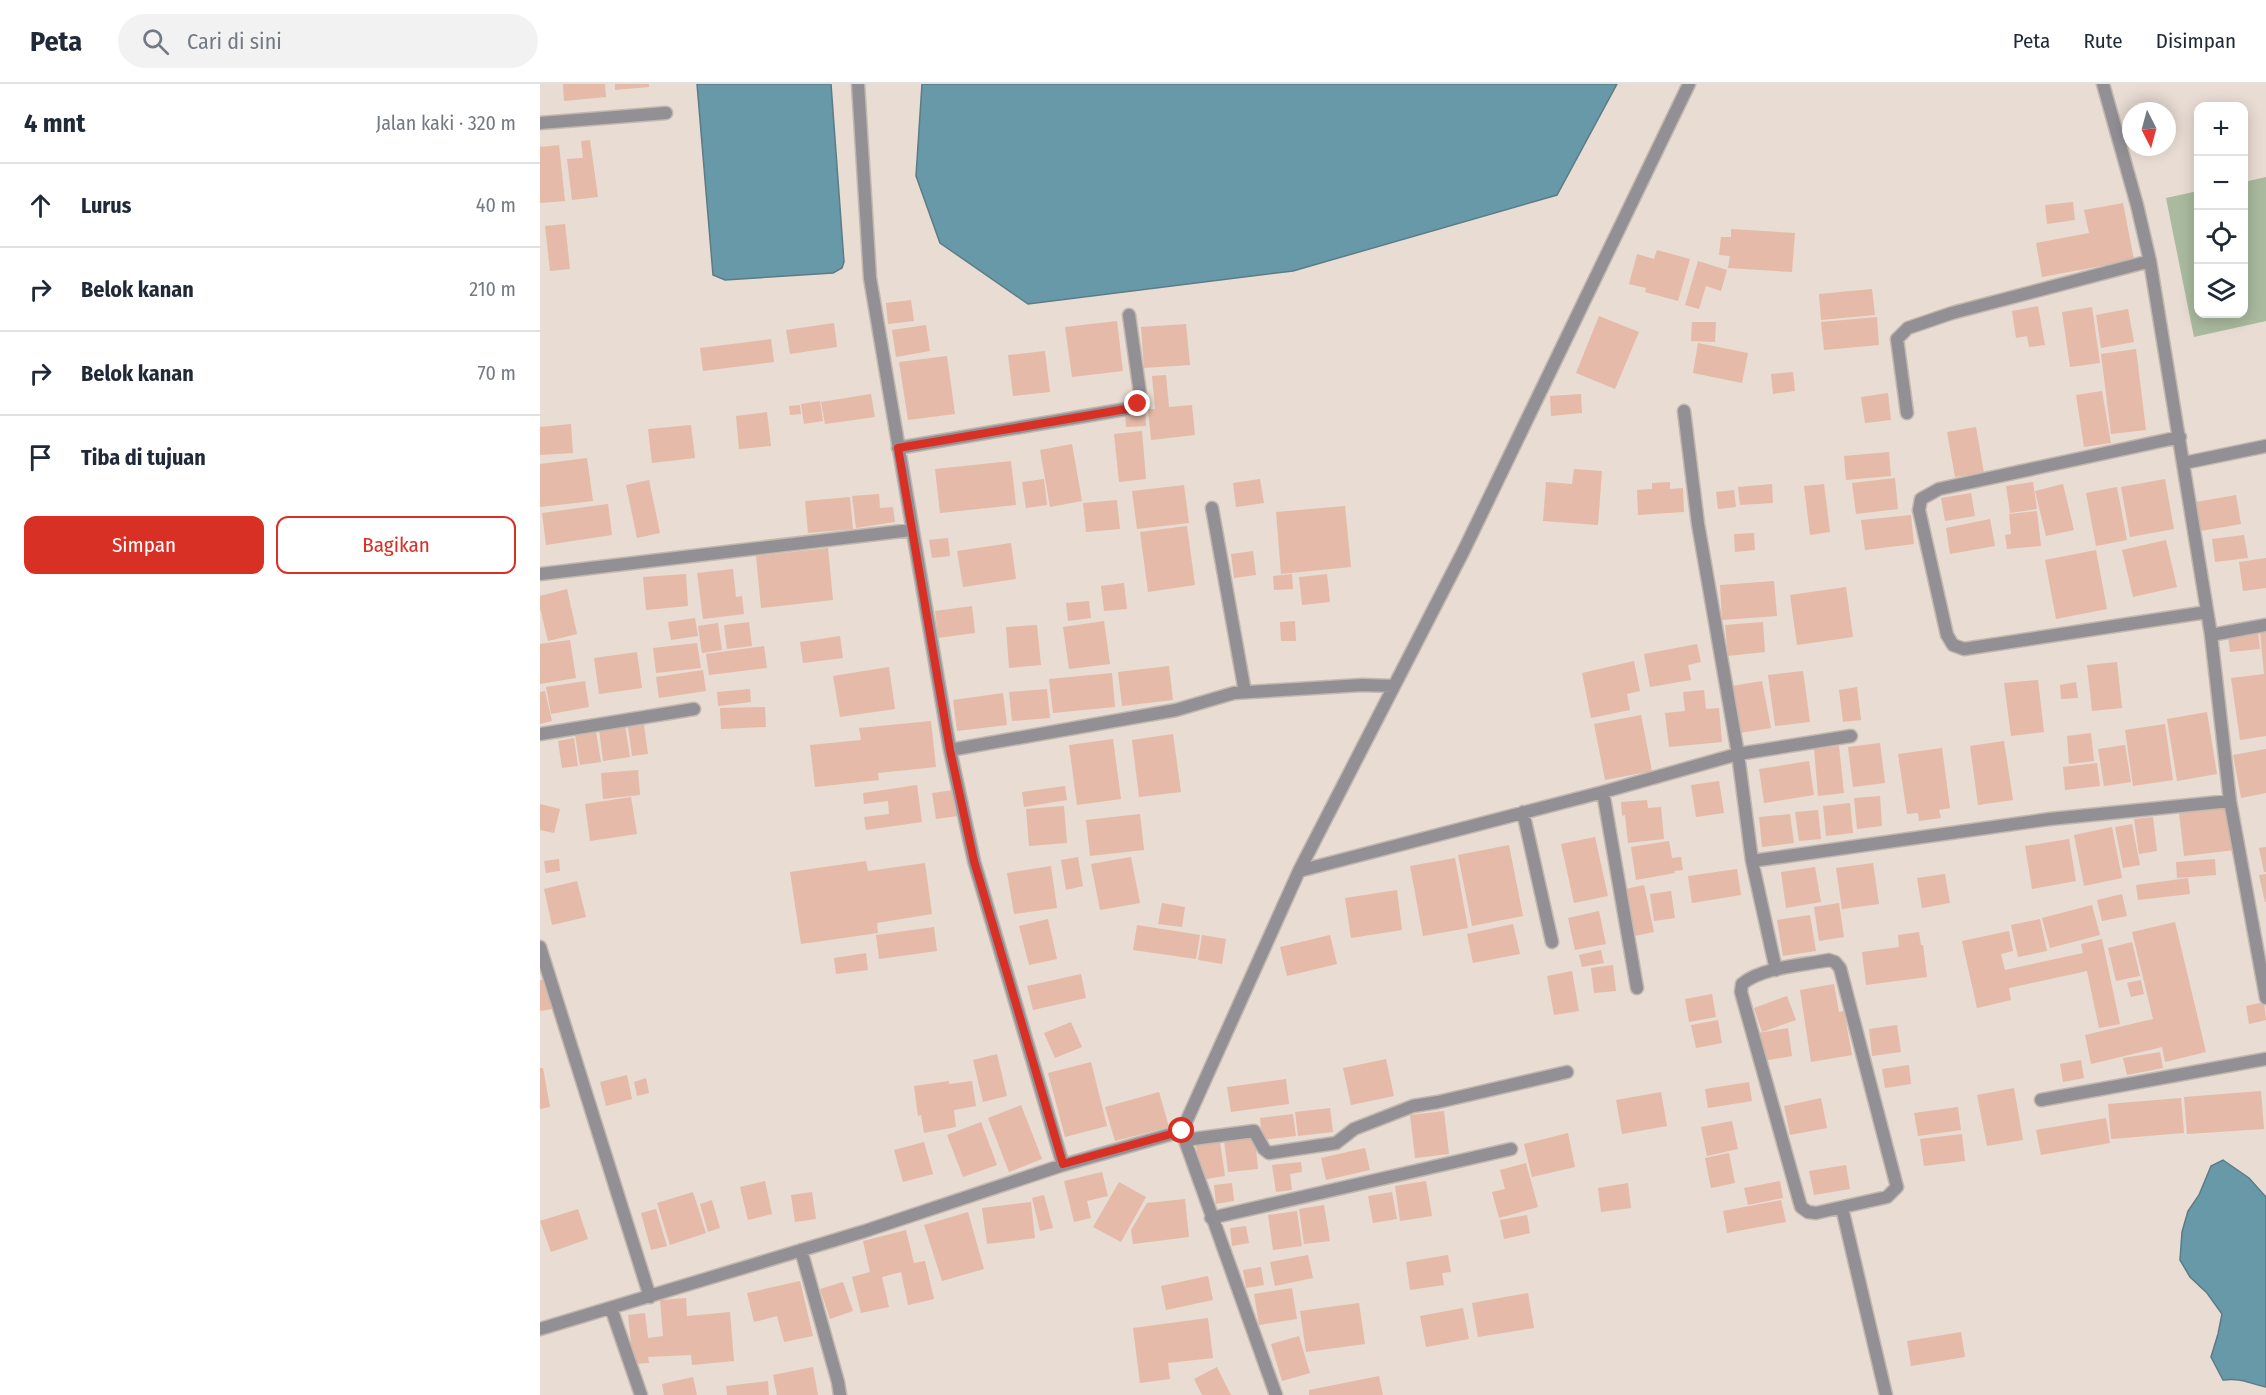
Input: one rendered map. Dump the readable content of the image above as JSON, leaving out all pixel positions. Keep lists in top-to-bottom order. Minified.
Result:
{"north":"bottom","page":{"header":"Peta","search":"Cari di sini","nav":["Peta","Rute","Disimpan"],"heading":["4 mnt","Jalan kaki · 320 m"],"map_buttons":["+","−"],"list":[["Lurus","40 m"],["Belok kanan","210 m"],["Belok kanan","70 m"],"Tiba di tujuan"],"buttons":["Simpan","Bagikan"]}}
